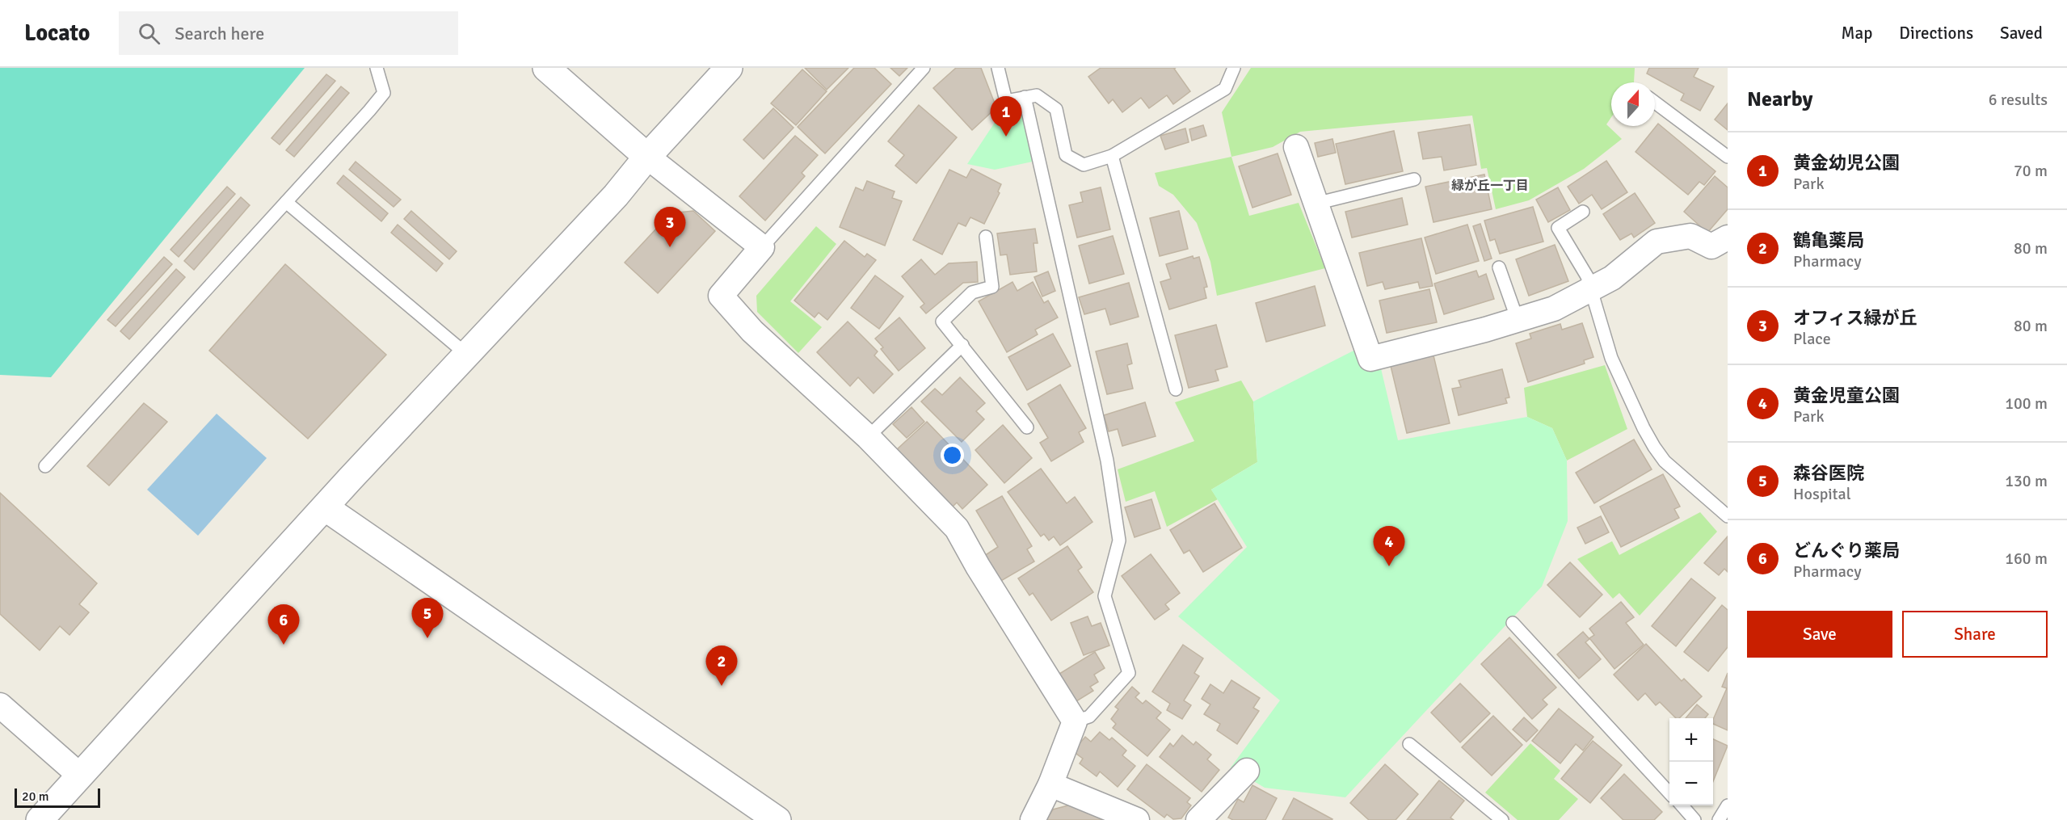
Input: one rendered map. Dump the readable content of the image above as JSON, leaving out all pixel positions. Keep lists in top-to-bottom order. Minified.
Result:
{"districts":["緑が丘一丁目"],"scale_bar":"20 m","north":"top","page":{"header":"Locato","search":"Search here","nav":["Map","Directions","Saved"],"heading":["Nearby","6 results"],"pins":["1","3","4","5","6","2"],"list":[{"mark":"1","name":"黄金幼児公園","note":"Park","value":"70 m"},{"mark":"2","name":"鶴亀薬局","note":"Pharmacy","value":"80 m"},{"mark":"3","name":"オフィス緑が丘","note":"Place","value":"80 m"},{"mark":"4","name":"黄金児童公園","note":"Park","value":"100 m"},{"mark":"5","name":"森谷医院","note":"Hospital","value":"130 m"},{"mark":"6","name":"どんぐり薬局","note":"Pharmacy","value":"160 m"}],"buttons":["Save","Share"],"map_buttons":["+","−"],"scale":"20 m"}}
